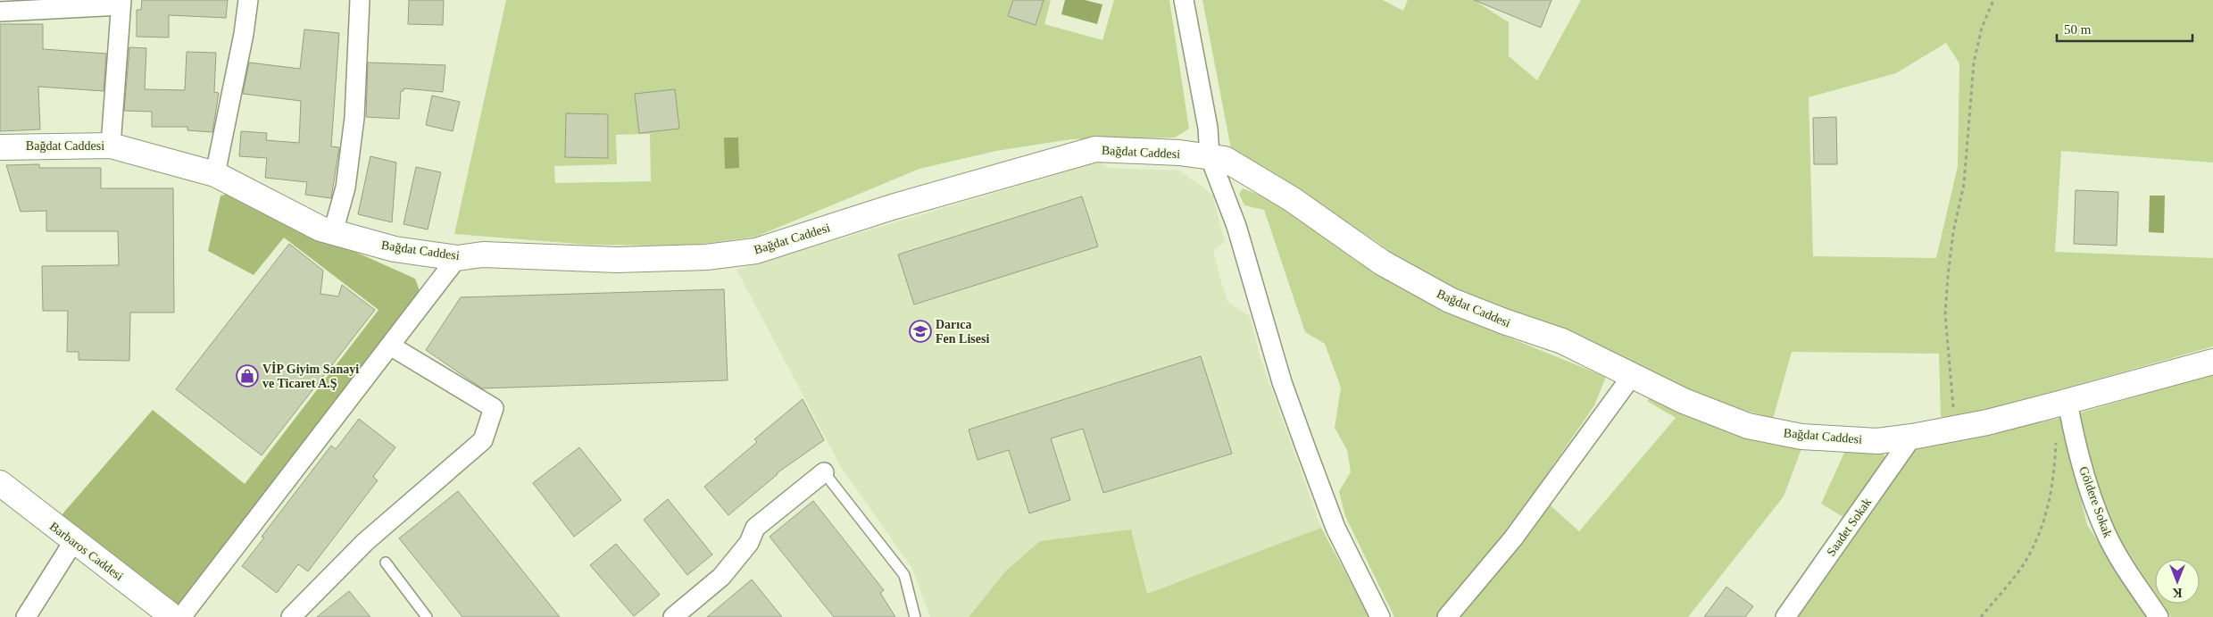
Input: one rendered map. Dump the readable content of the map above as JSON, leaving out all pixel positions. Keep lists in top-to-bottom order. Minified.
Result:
{"streets":{"street":["Bağdat Caddesi","Göldere Sokak","Saadet Sokak","Barbaros Caddesi"]},"crossings":[["Bağdat Caddesi","Göldere Sokak"],["Bağdat Caddesi","Saadet Sokak"]],"places":{"school or university":["Darıca Fen Lisesi"],"shop":["VİP Giyim Sanayi ve Ticaret A.Ş"]},"scale_bar":"50 m","north":"bottom"}
